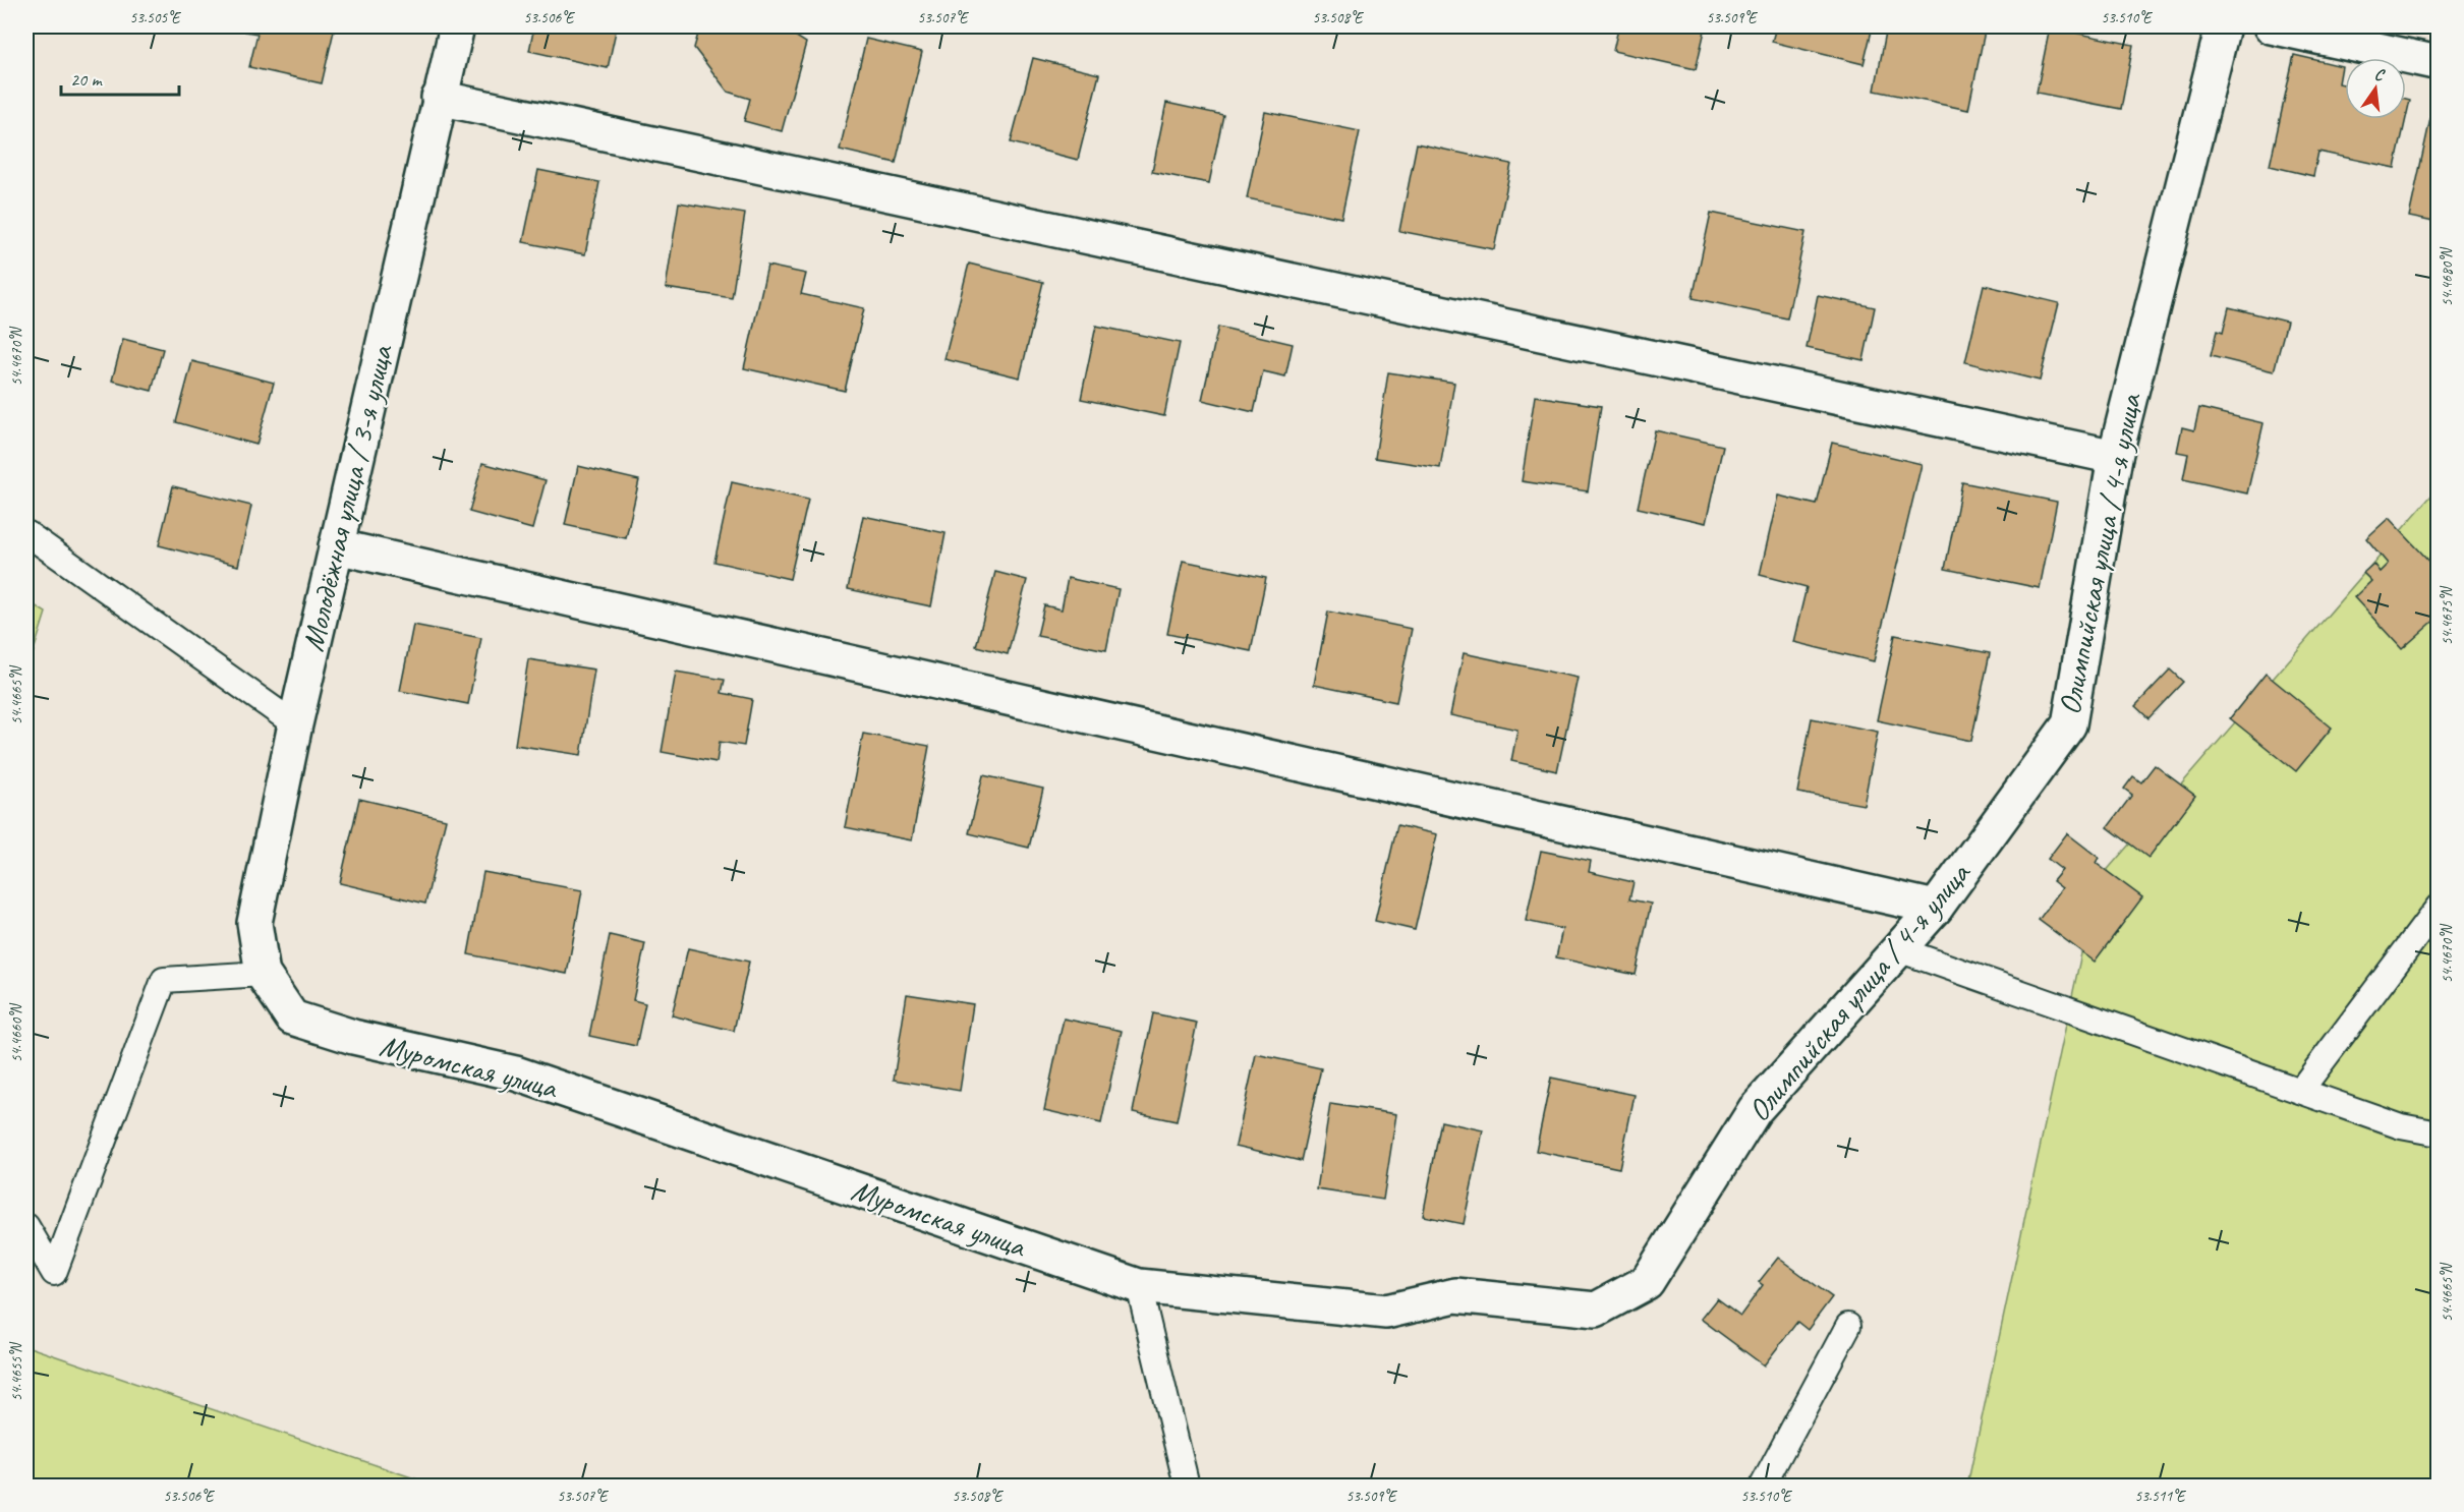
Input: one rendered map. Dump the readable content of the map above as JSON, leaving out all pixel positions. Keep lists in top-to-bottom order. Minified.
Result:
{"streets":{"street":["Молодёжная улица / 3-я улица","Олимпийская улица / 4-я улица","Муромская улица"]},"crossings":[["Молодёжная улица / 3-я улица","Муромская улица"],["Олимпийская улица / 4-я улица","Муромская улица"]],"scale_bar":"20 m","north":"top","coordinates":["53.505°E","53.506°E","53.507°E","53.508°E","53.509°E","53.510°E","54.4680°N","54.4670°N","54.4675°N","54.4665°N","54.4660°N","54.4655°N","53.511°E"]}
